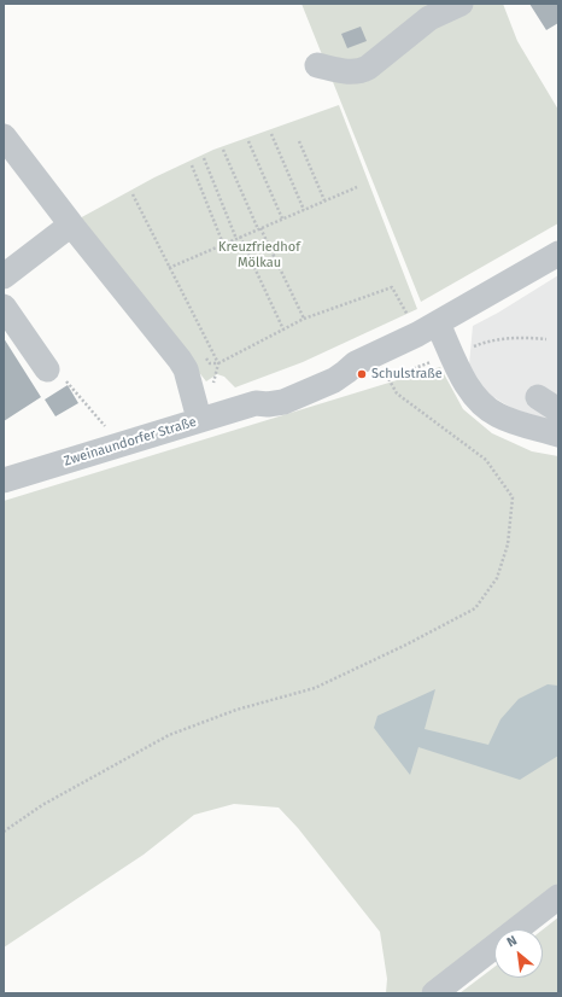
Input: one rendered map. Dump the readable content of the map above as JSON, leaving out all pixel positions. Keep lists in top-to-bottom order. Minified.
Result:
{"streets":{"street":["Zweinaundorfer Straße"]},"parks":["Kreuzfriedhof Mölkau"],"places":["Schulstraße"],"north":"top left"}
